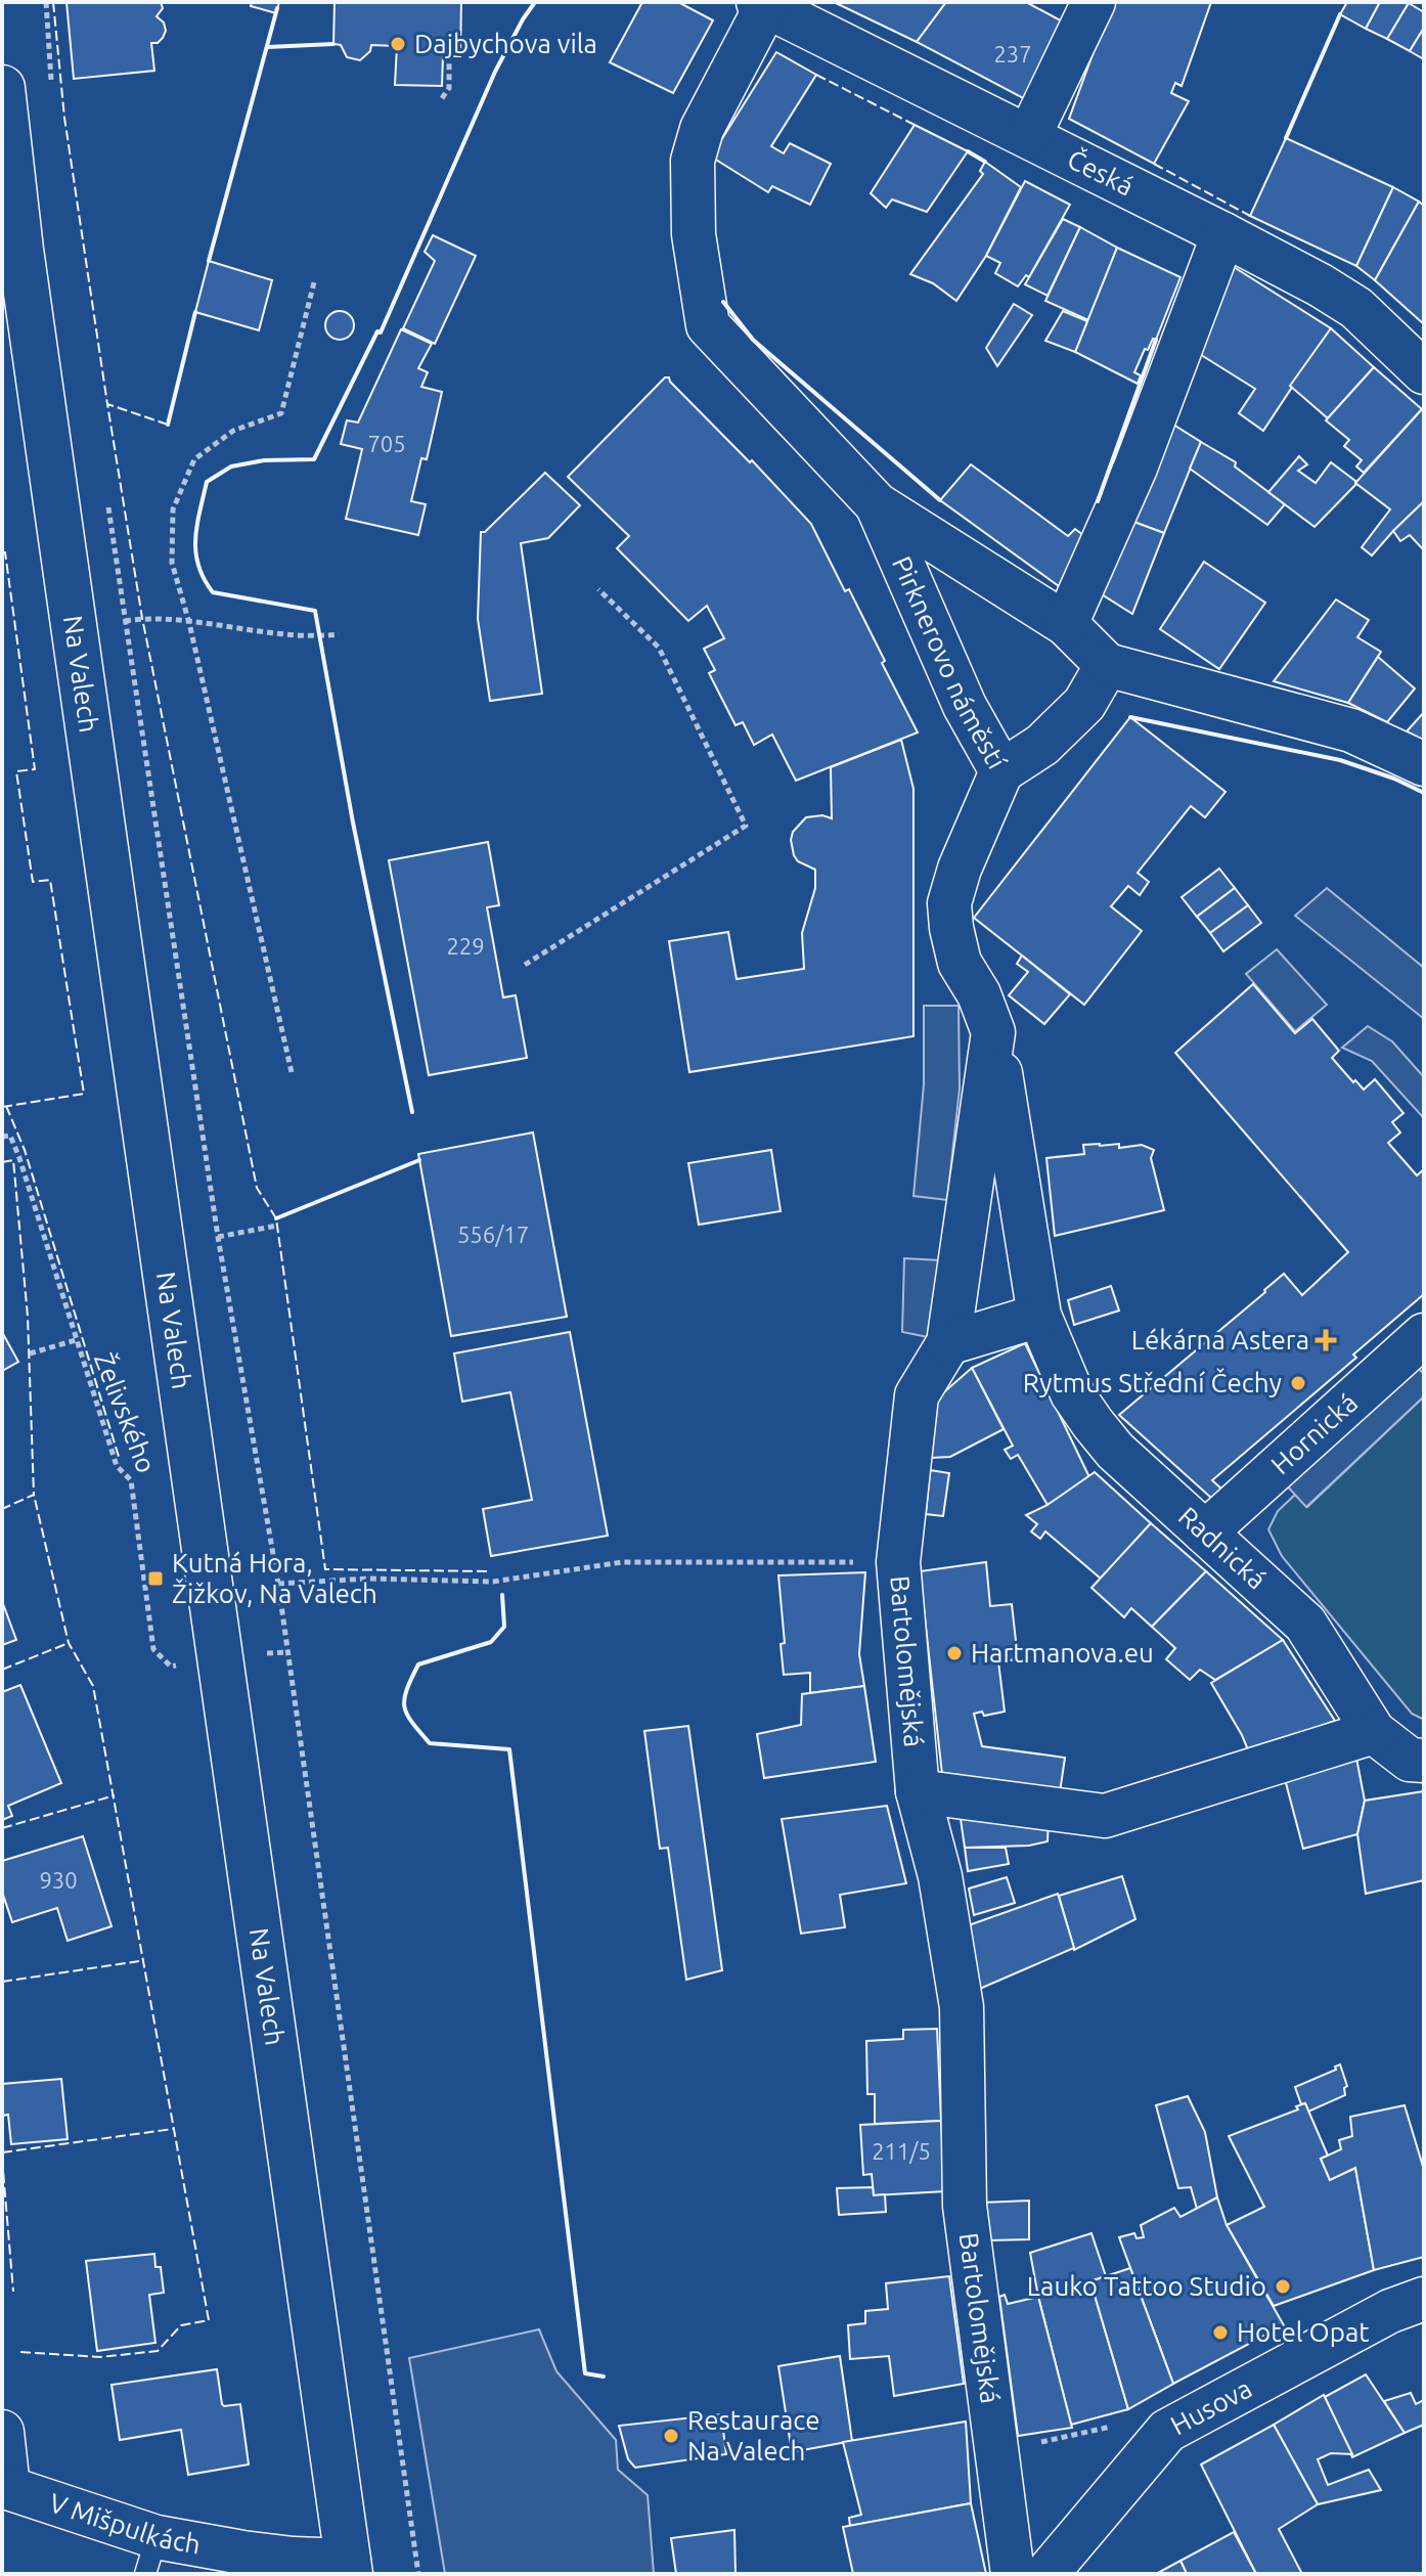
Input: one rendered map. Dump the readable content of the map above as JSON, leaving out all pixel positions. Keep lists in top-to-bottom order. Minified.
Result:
{"streets":{"main road":["Na Valech"],"street":["Česká","Pirknerovo náměstí","Hornická","Radnická","Bartolomějská","Husova","V Mišpulkách"],"path":["Želivského"]},"crossings":[["Česká","Pirknerovo náměstí"],["Pirknerovo náměstí","Bartolomějská"],["Na Valech","Želivského"],["Na Valech","V Mišpulkách"],["Hornická","Radnická"],["Radnická","Bartolomějská"]],"places":{"other":["Dajbychova vila","Rytmus Střední Čechy","Hartmanova.eu","Lauko Tattoo Studio","Hotel Opat","Restaurace Na Valech"],"health":["Lékárna Astera"],"transit":["Kutná Hora, Žižkov, Na Valech"]},"house_numbers":["237","705","229","556/17","930","211/5"]}
